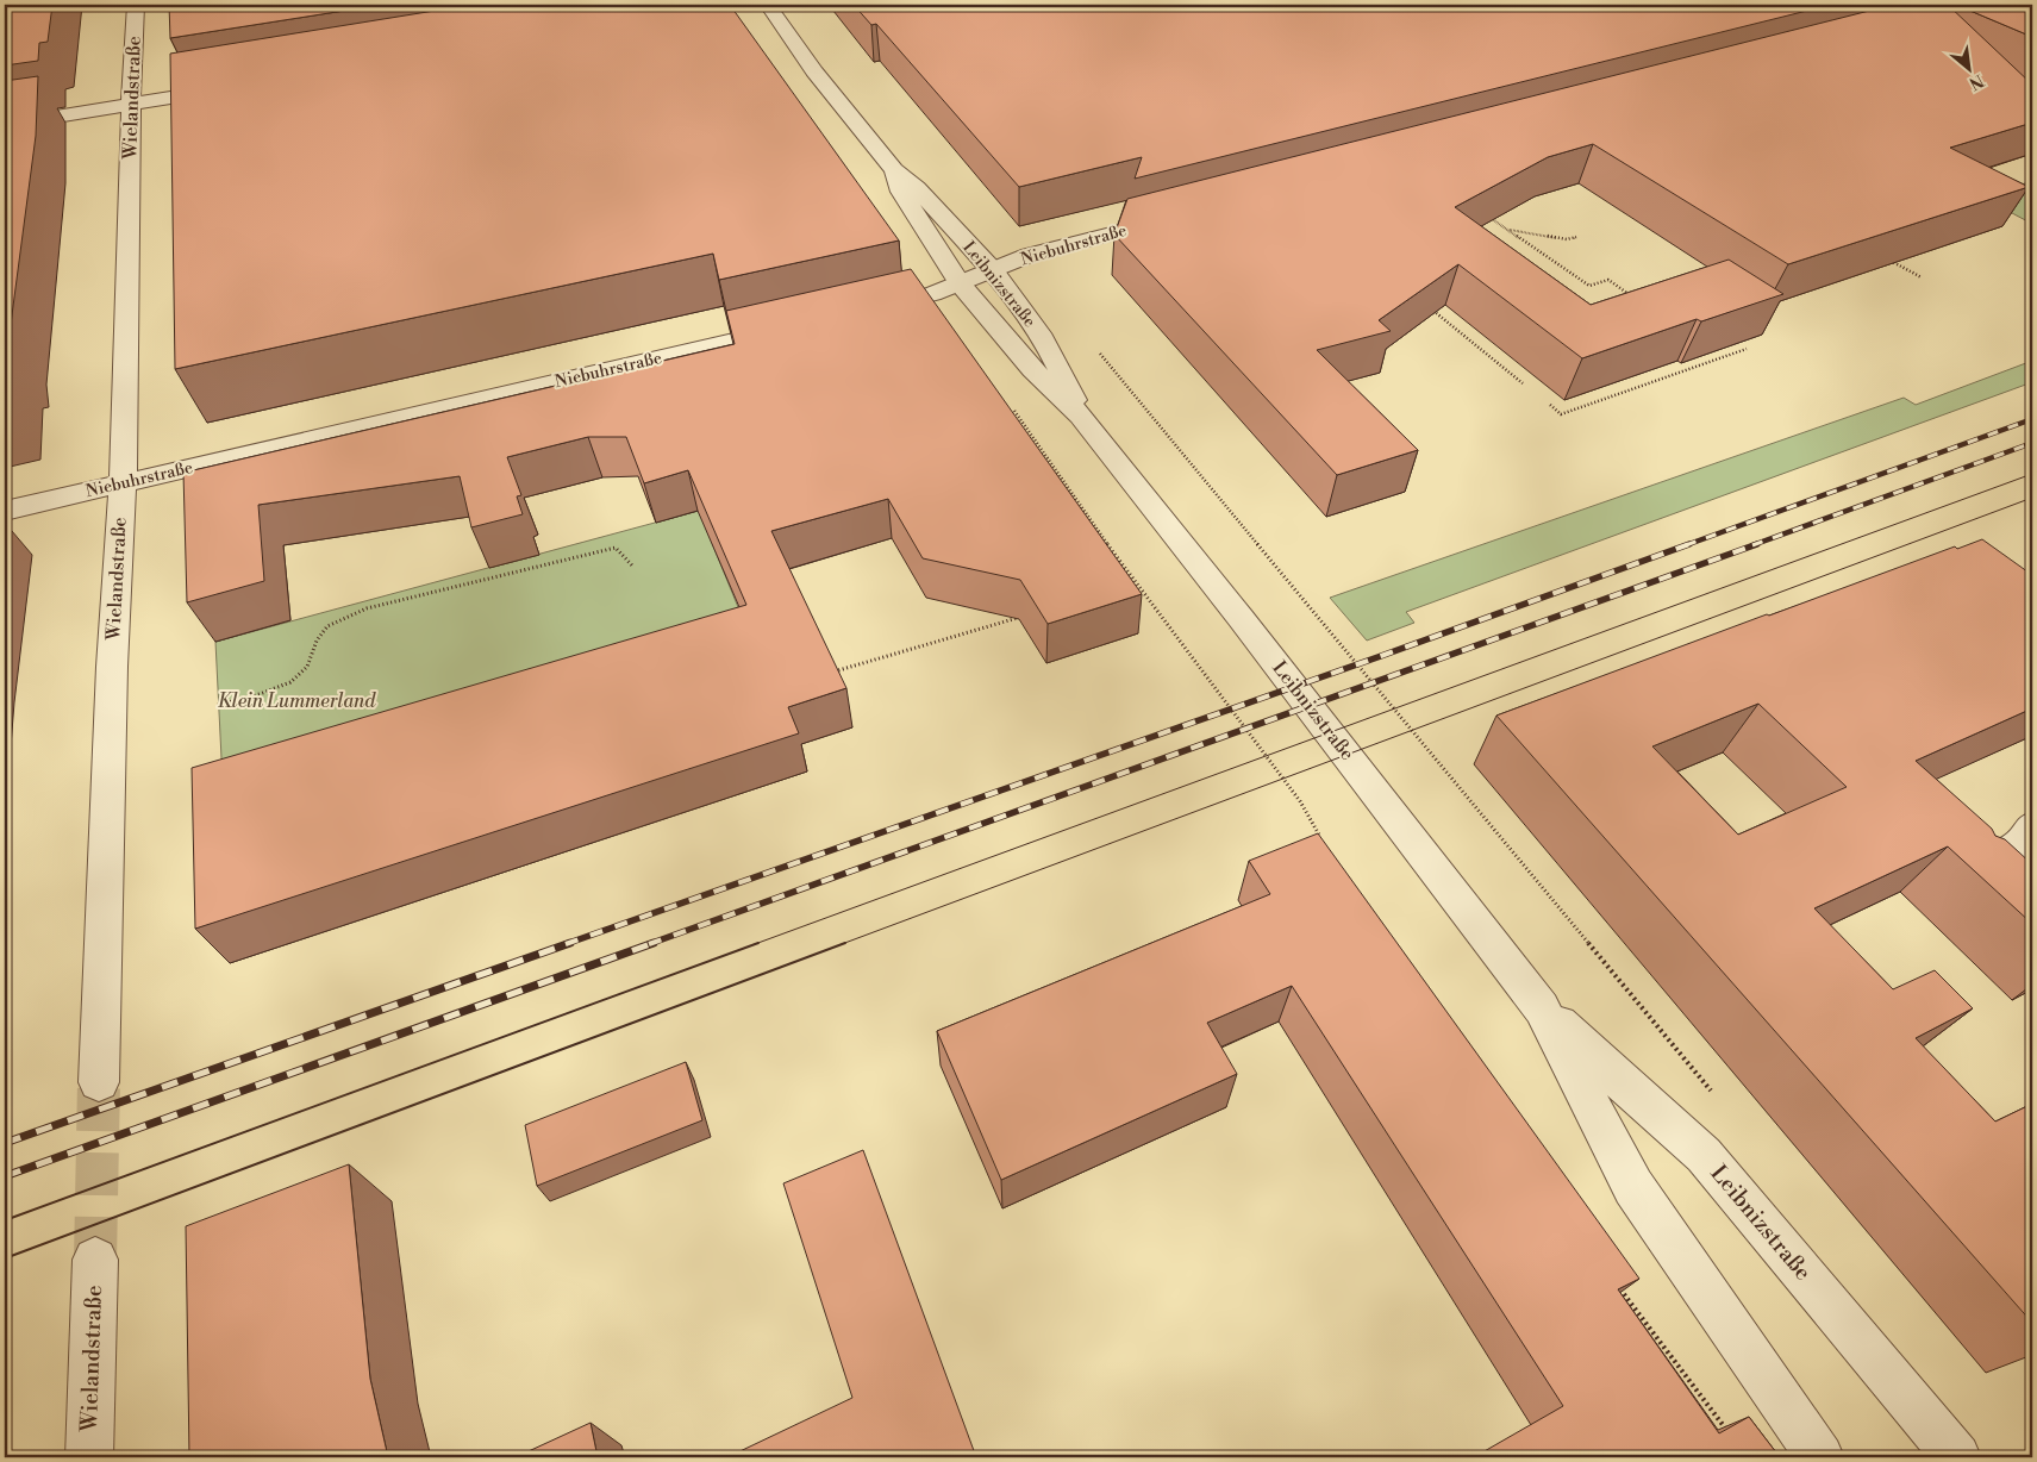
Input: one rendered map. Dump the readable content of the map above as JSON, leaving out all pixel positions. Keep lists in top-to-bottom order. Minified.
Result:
{"streets":{"street":["Wielandstraße","Niebuhrstraße","Leibnizstraße"]},"crossings":[["Wielandstraße","Niebuhrstraße"],["Niebuhrstraße","Leibnizstraße"]],"parks":["Klein Lummerland"],"north":"bottom right"}
